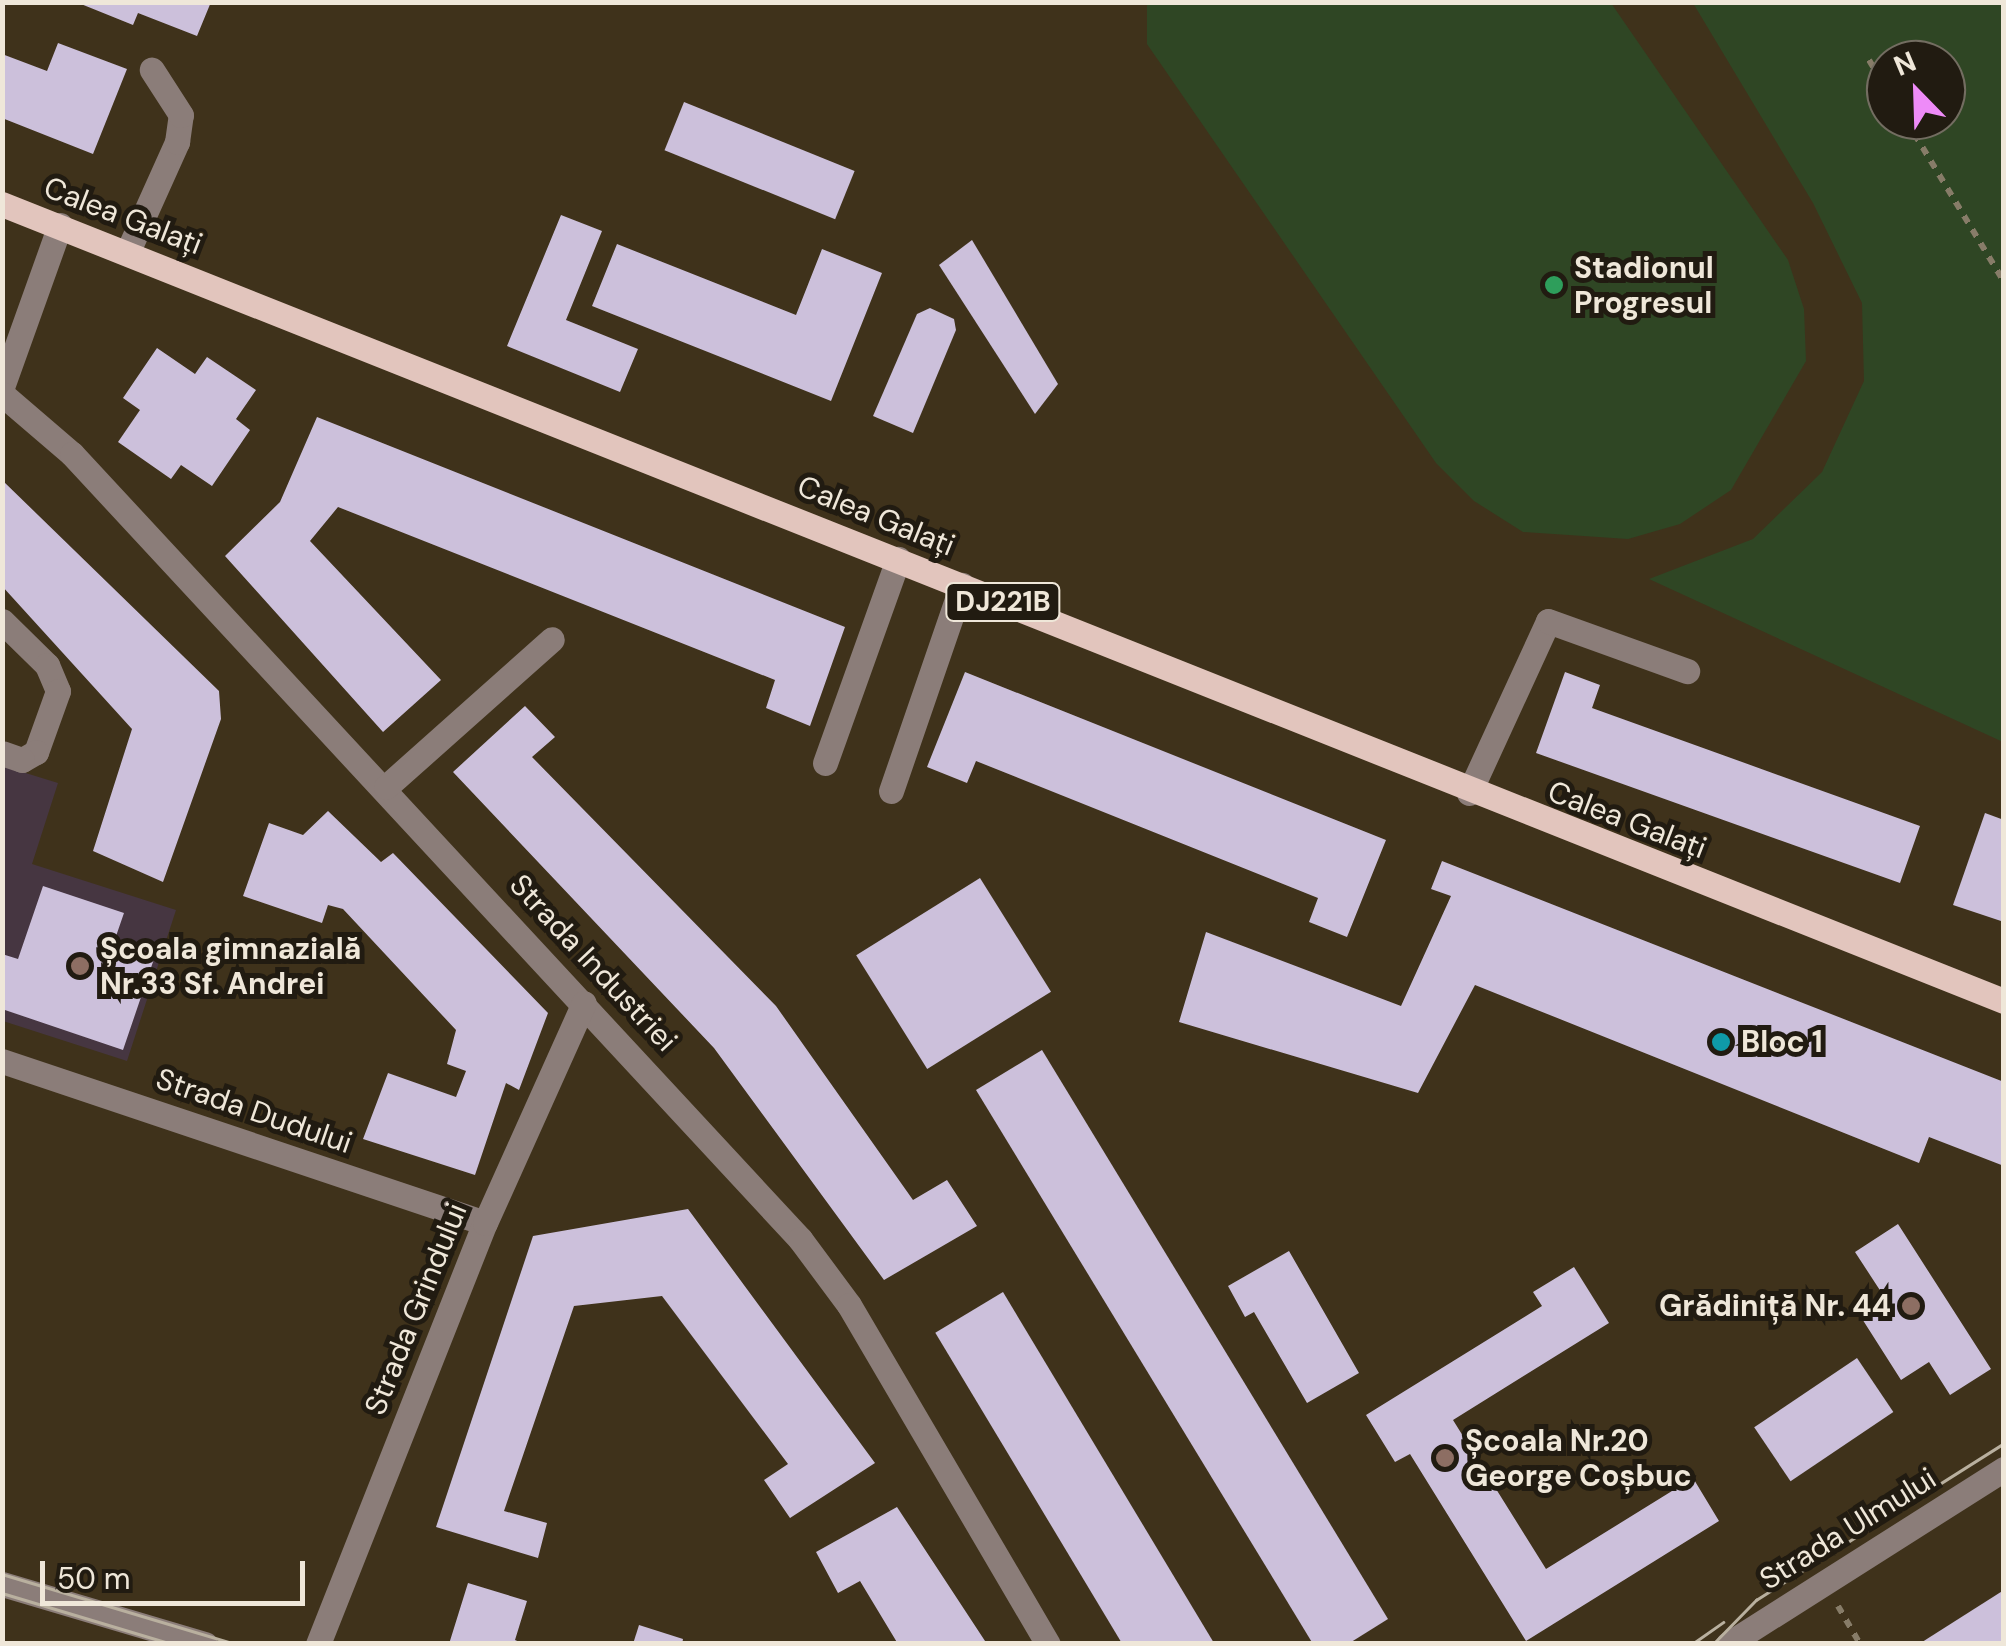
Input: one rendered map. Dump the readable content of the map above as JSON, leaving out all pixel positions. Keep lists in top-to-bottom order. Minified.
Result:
{"streets":{"main road":["Calea Galați","DJ221B"],"street":["Strada Industriei","Strada Dudului","Strada Grindului","Strada Ulmului"]},"crossings":[["Strada Industriei","Strada Grindului"],["Strada Dudului","Strada Grindului"]],"places":["Stadionul Progresul","Școala gimnazială Nr.33 Sf. Andrei","Bloc 1","Grădiniță Nr. 44","Școala Nr.20 George Coșbuc"],"scale_bar":"50 m","north":"top left"}
